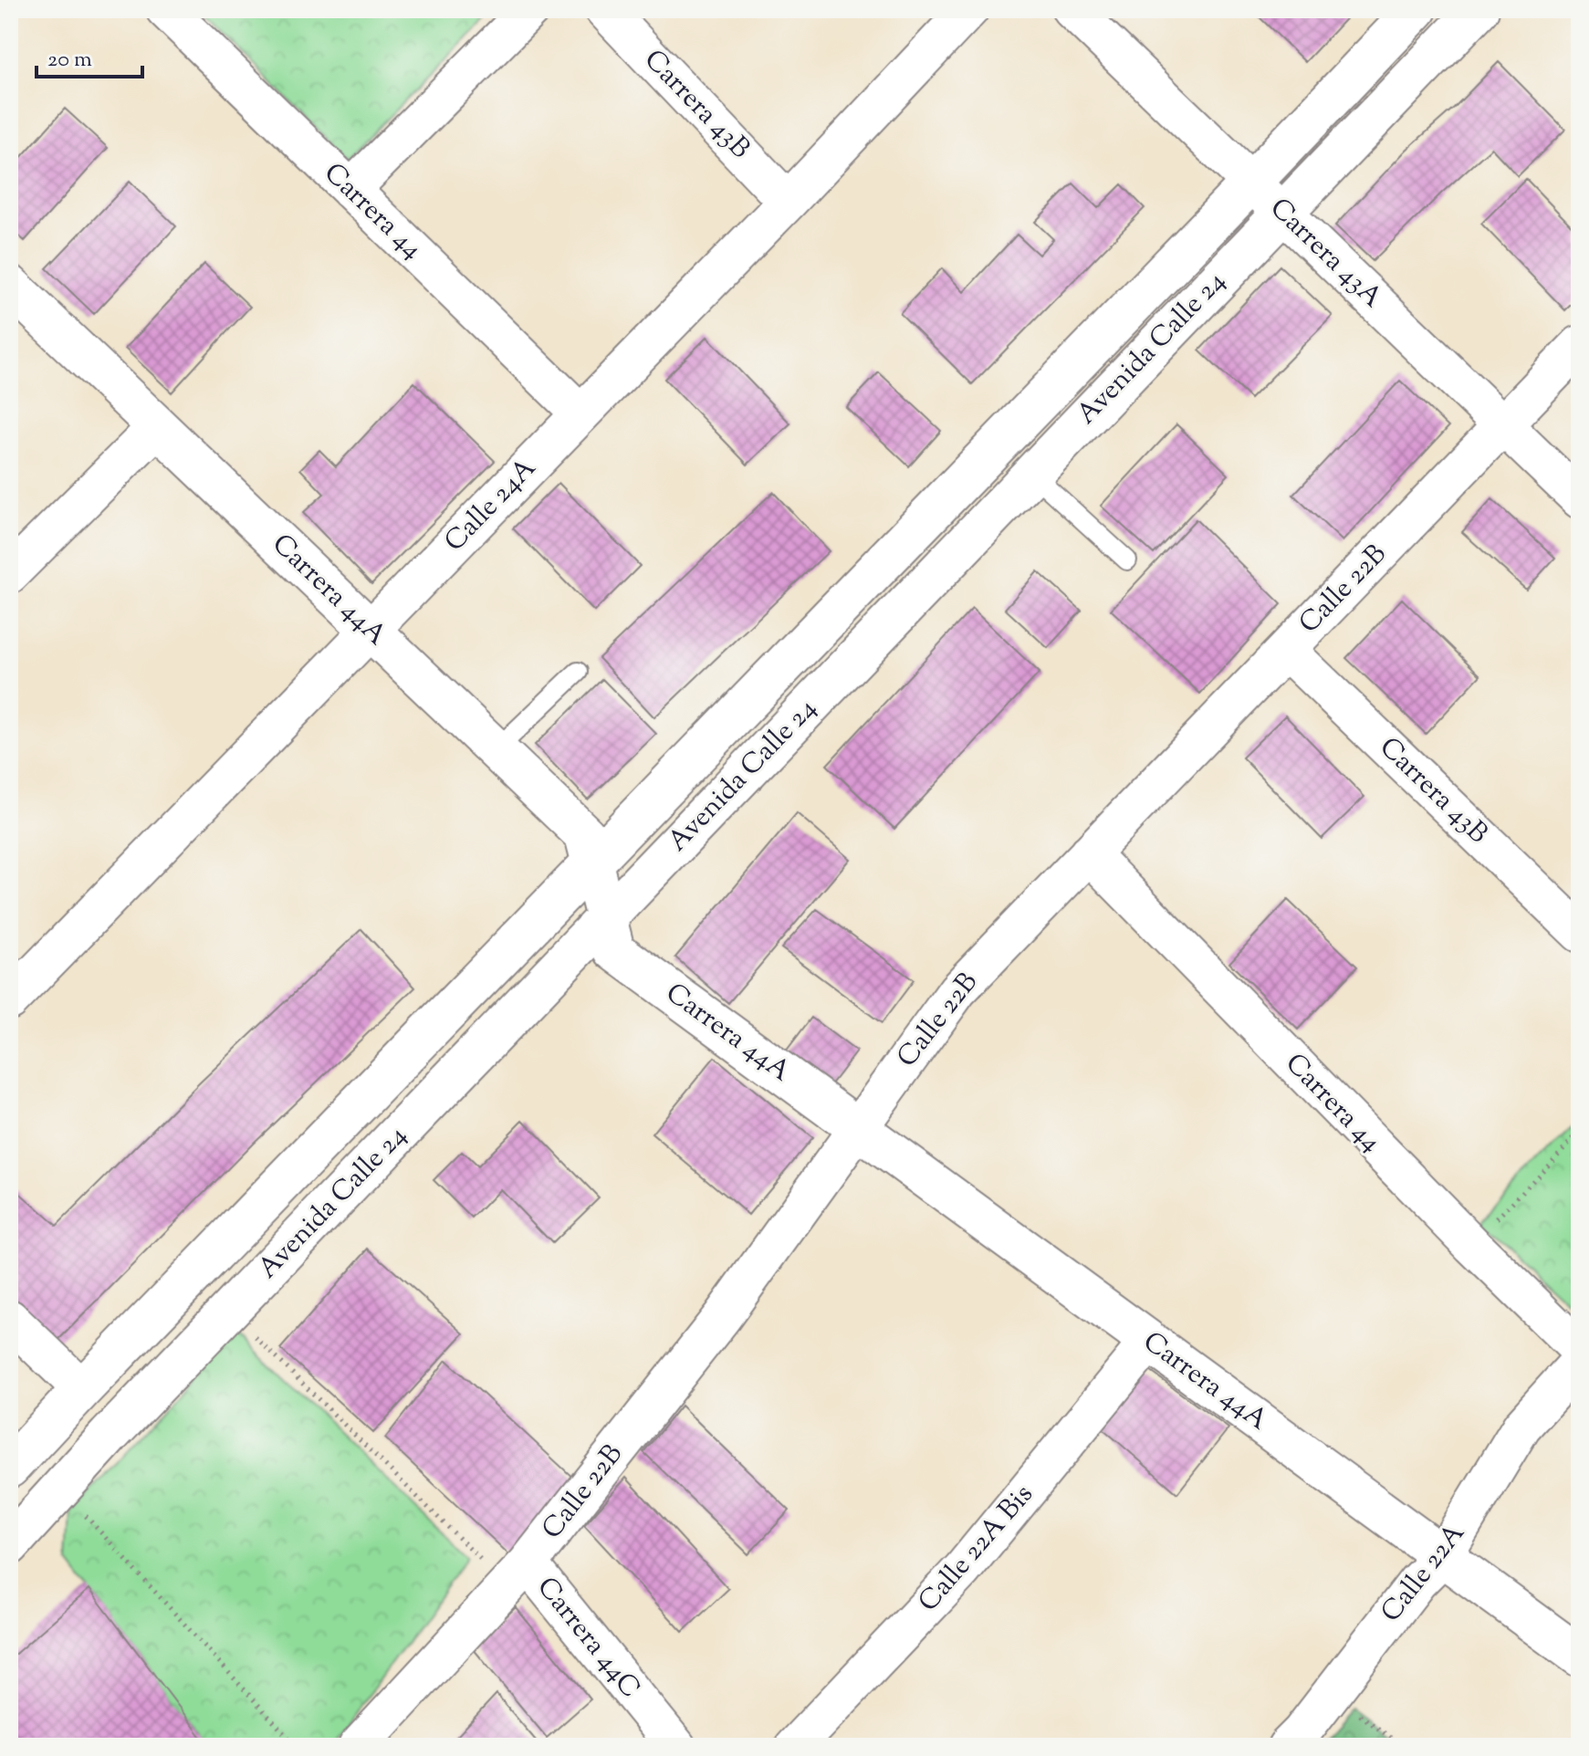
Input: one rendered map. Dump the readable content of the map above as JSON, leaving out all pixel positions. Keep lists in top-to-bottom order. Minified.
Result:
{"streets":{"main road":["Avenida Calle 24","Carrera 44A"],"street":["Carrera 43B","Carrera 44","Carrera 43A","Calle 24A","Calle 22B","Calle 22A Bis","Calle 22A","Carrera 44C"]},"crossings":[["Carrera 43B","Calle 24A"],["Carrera 43B","Calle 22B"],["Carrera 44","Calle 24A"],["Carrera 44","Calle 22B"],["Carrera 43A","Avenida Calle 24"],["Carrera 43A","Calle 22B"],["Avenida Calle 24","Carrera 44A"],["Calle 24A","Carrera 44A"],["Calle 22B","Carrera 44A"],["Calle 22B","Carrera 44C"],["Carrera 44A","Calle 22A Bis"],["Carrera 44A","Calle 22A"]],"scale_bar":"20 m"}
